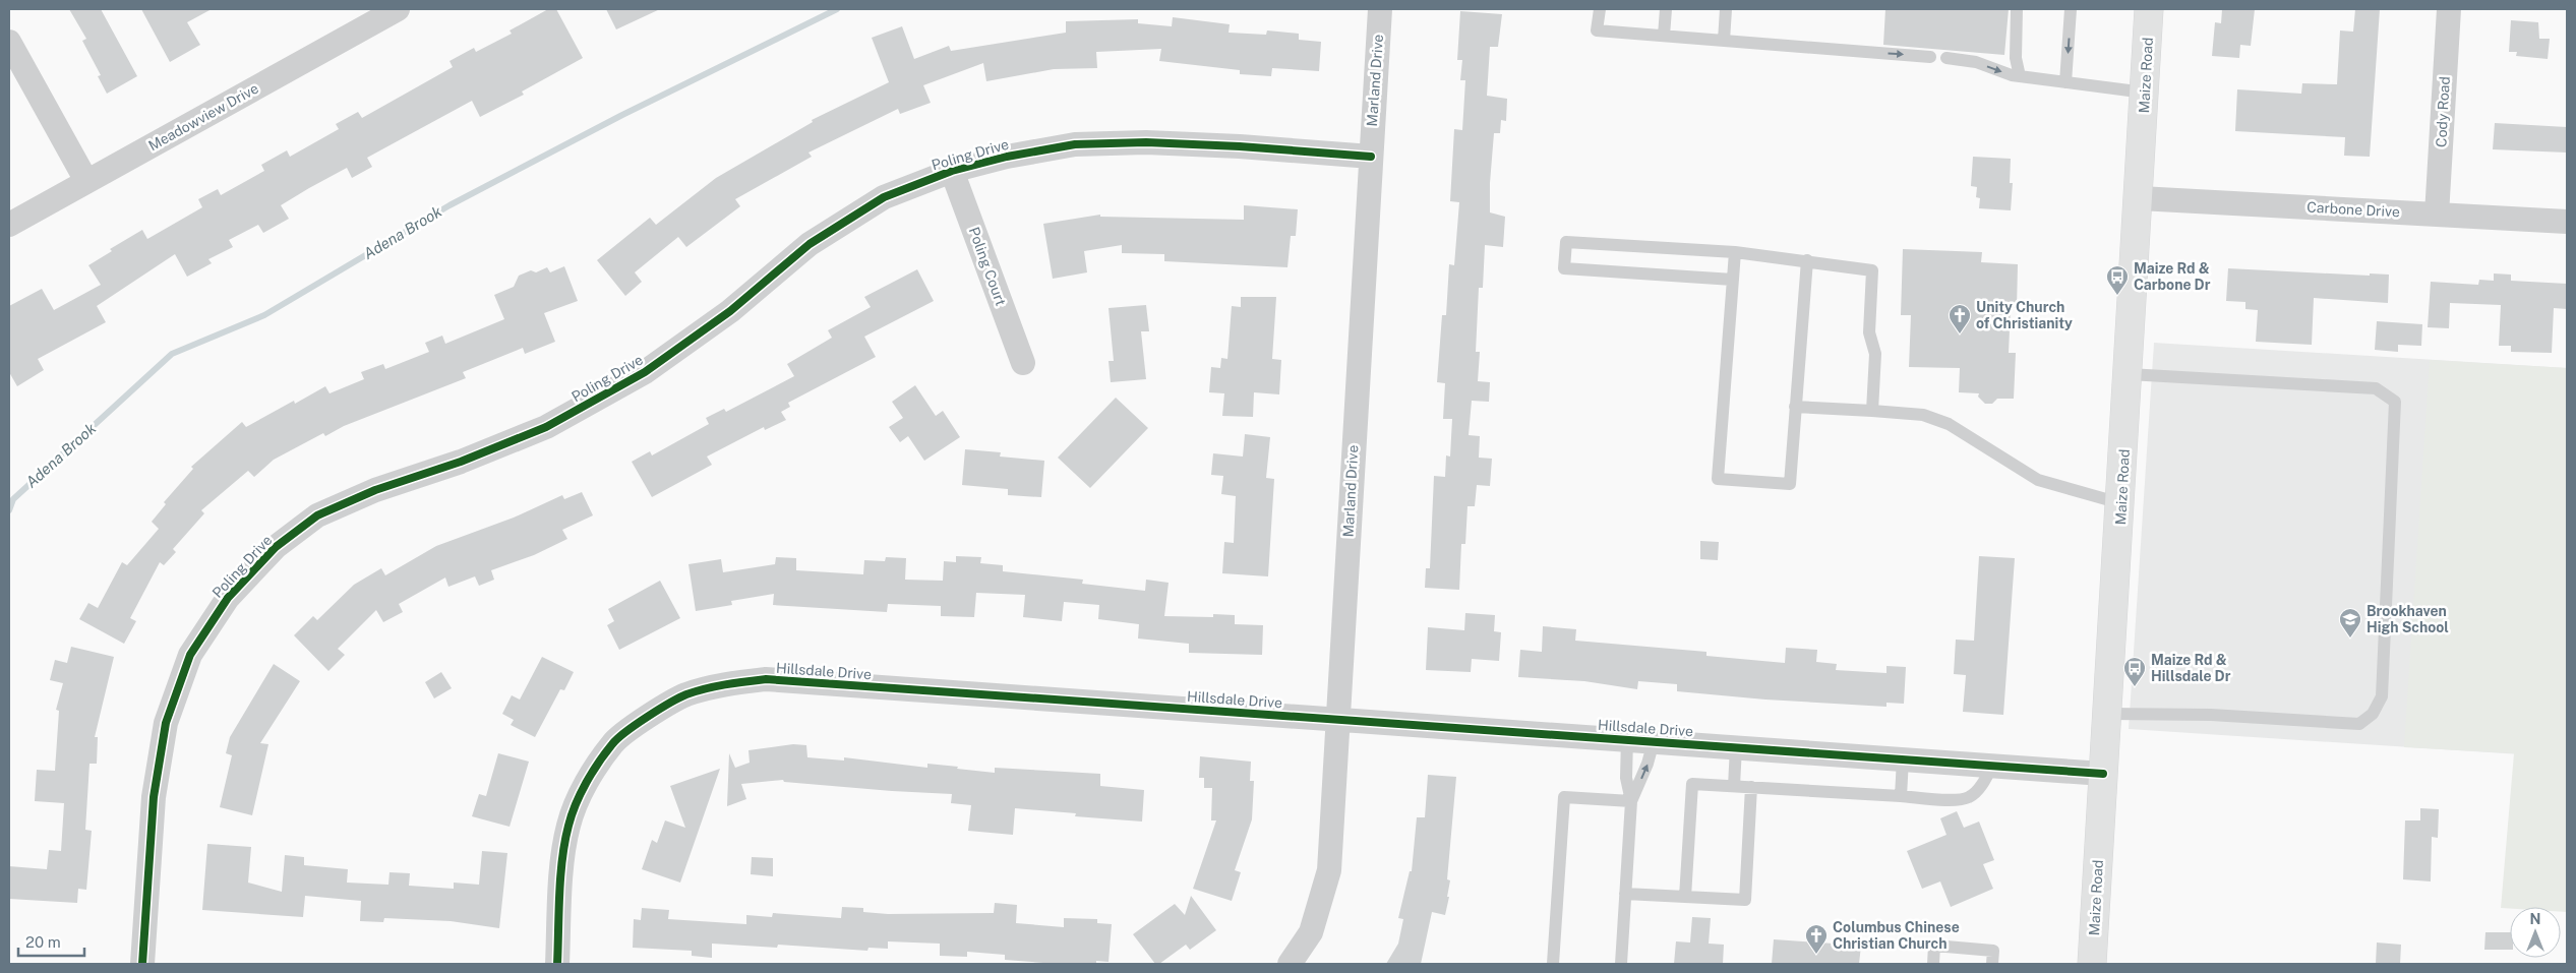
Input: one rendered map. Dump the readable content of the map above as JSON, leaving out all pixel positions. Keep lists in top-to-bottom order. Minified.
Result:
{"streets":{"street":["Maize Road","Marland Drive","Cody Road","Meadowview Drive","Poling Drive","Carbone Drive","Poling Court","Hillsdale Drive"]},"crossings":[["Maize Road","Carbone Drive"],["Maize Road","Hillsdale Drive"],["Marland Drive","Poling Drive"],["Marland Drive","Hillsdale Drive"],["Cody Road","Carbone Drive"],["Poling Drive","Poling Court"]],"water":["Adena Brook"],"places":{"bus stop":["Maize Rd & Carbone Dr","Maize Rd & Hillsdale Dr"],"church":["Unity Church of Christianity","Columbus Chinese Christian Church"],"school or university":["Brookhaven High School"]},"scale_bar":"20 m","north":"top"}
